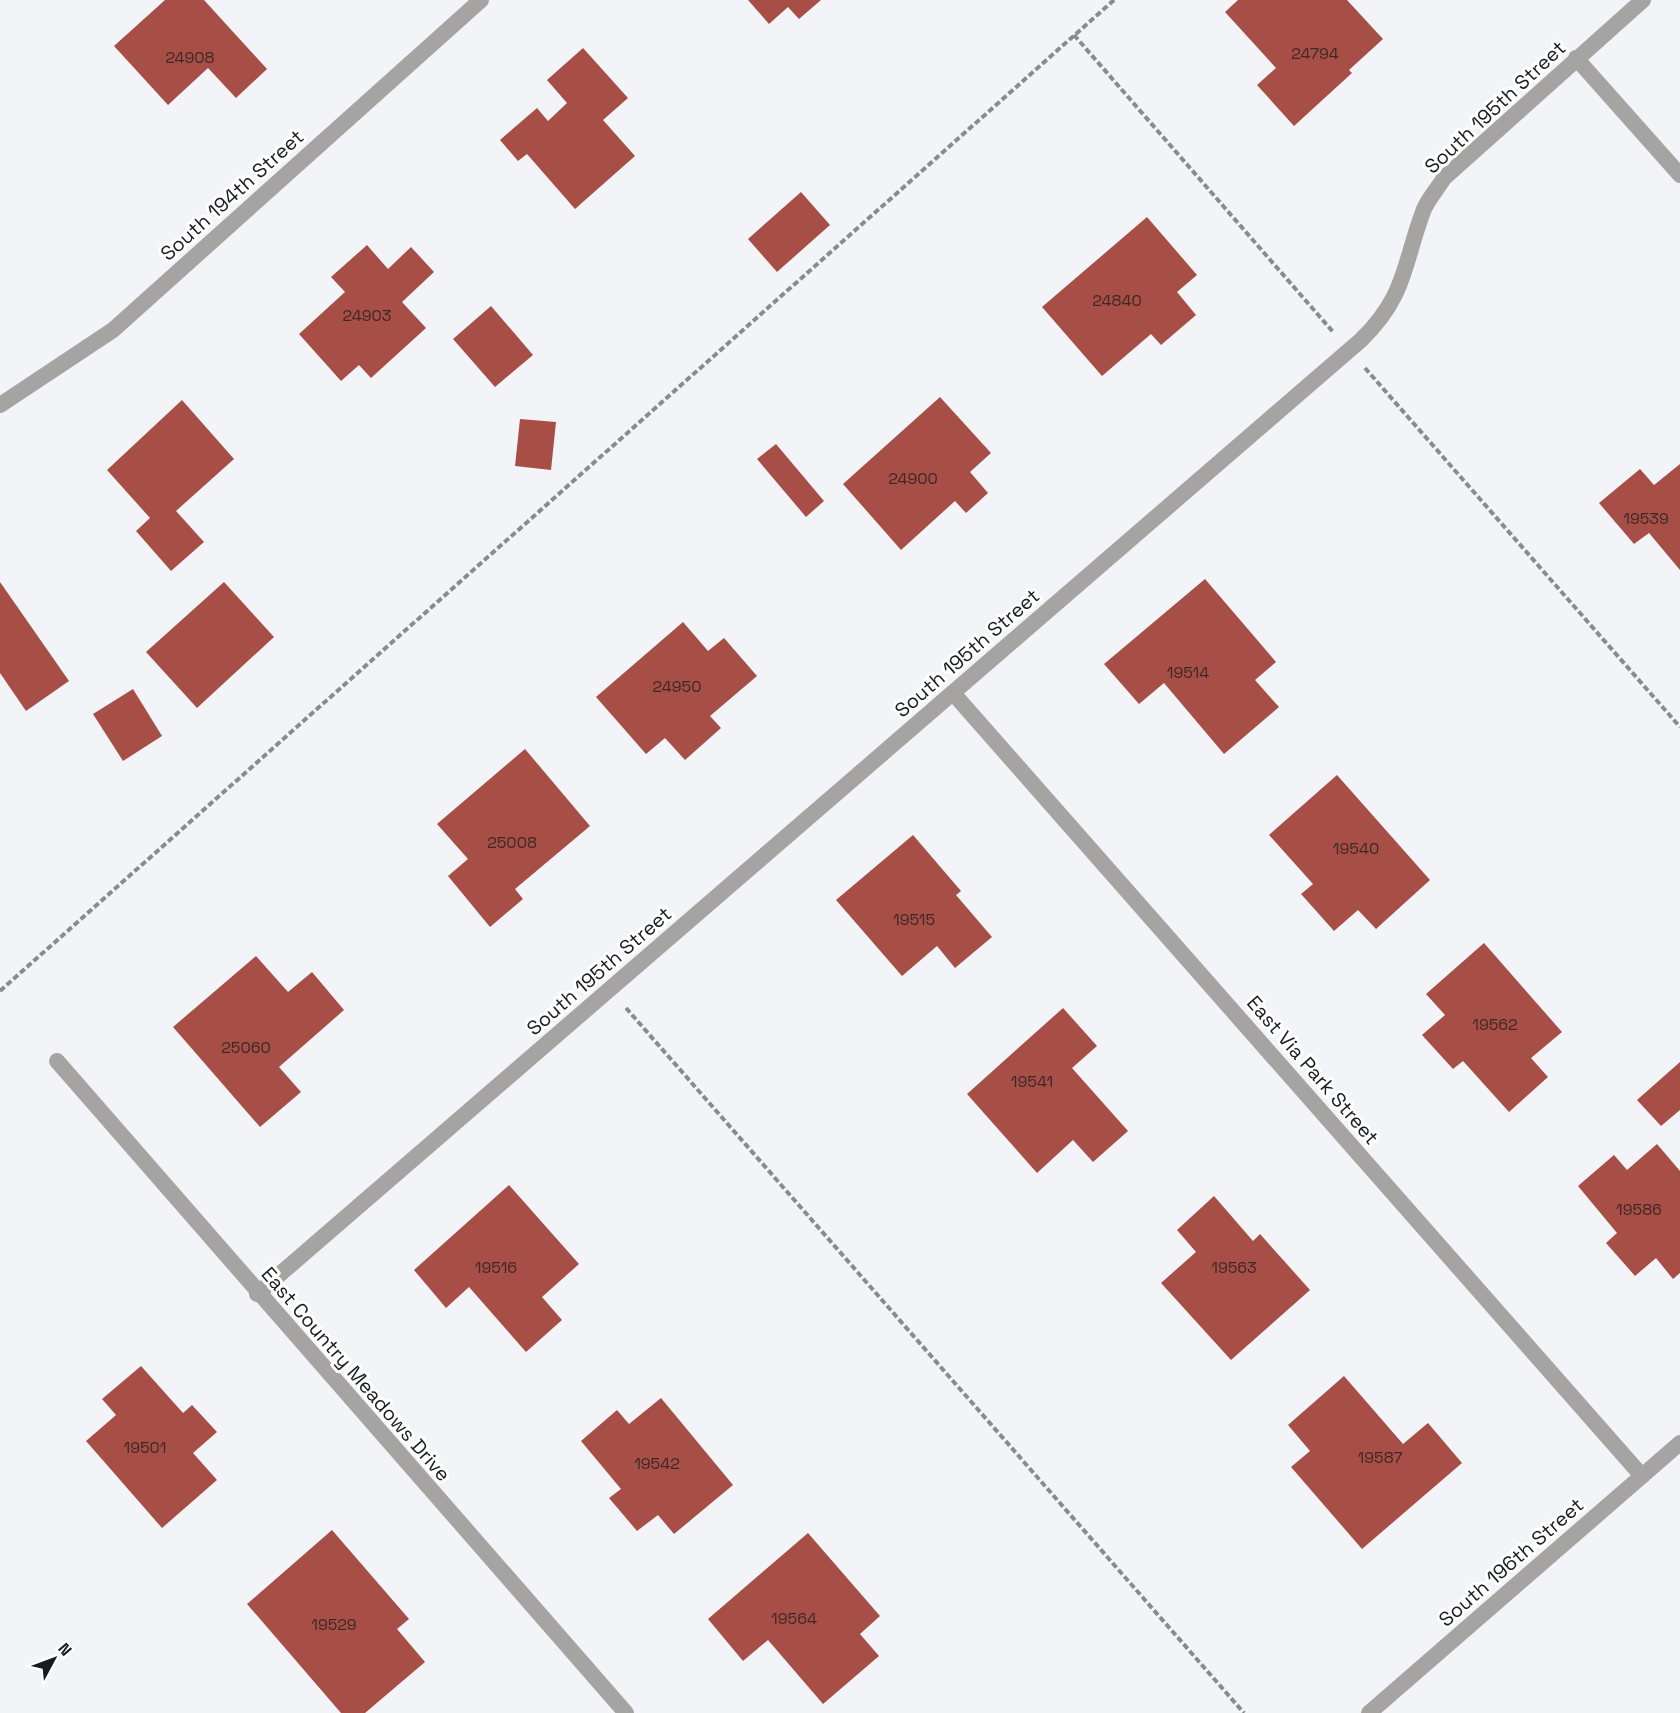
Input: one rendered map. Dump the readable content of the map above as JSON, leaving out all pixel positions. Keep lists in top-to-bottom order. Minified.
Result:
{"streets":{"street":["South 195th Street","South 194th Street","East Via Park Street","East Country Meadows Drive","South 196th Street"]},"crossings":[["South 195th Street","East Via Park Street"],["South 195th Street","East Country Meadows Drive"],["East Via Park Street","South 196th Street"]],"house_numbers":["24794","24908","24840","24903","24900","19539","19514","24950","25008","19540","19515","19562","25060","19541","19586","19516","19563","19501","19587","19542","19564","19529"],"north":"top right"}
